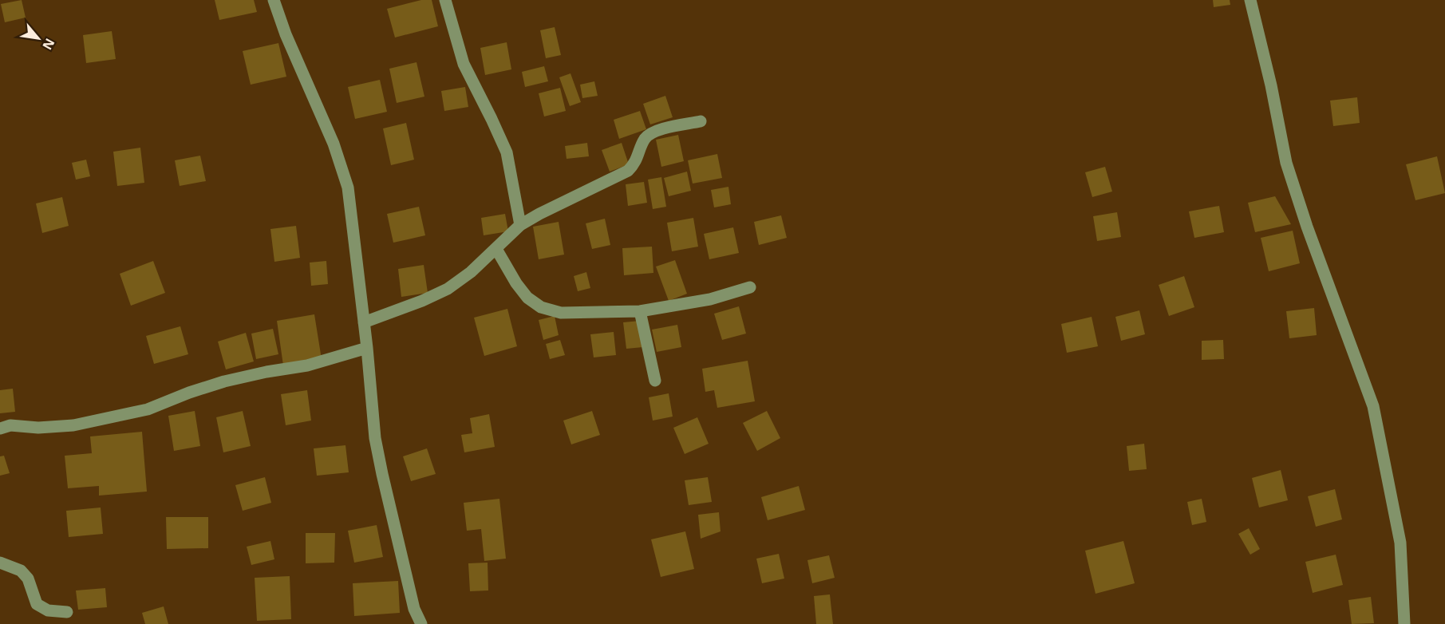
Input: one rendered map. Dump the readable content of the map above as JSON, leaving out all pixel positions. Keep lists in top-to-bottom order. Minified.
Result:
{"north":"bottom right"}
